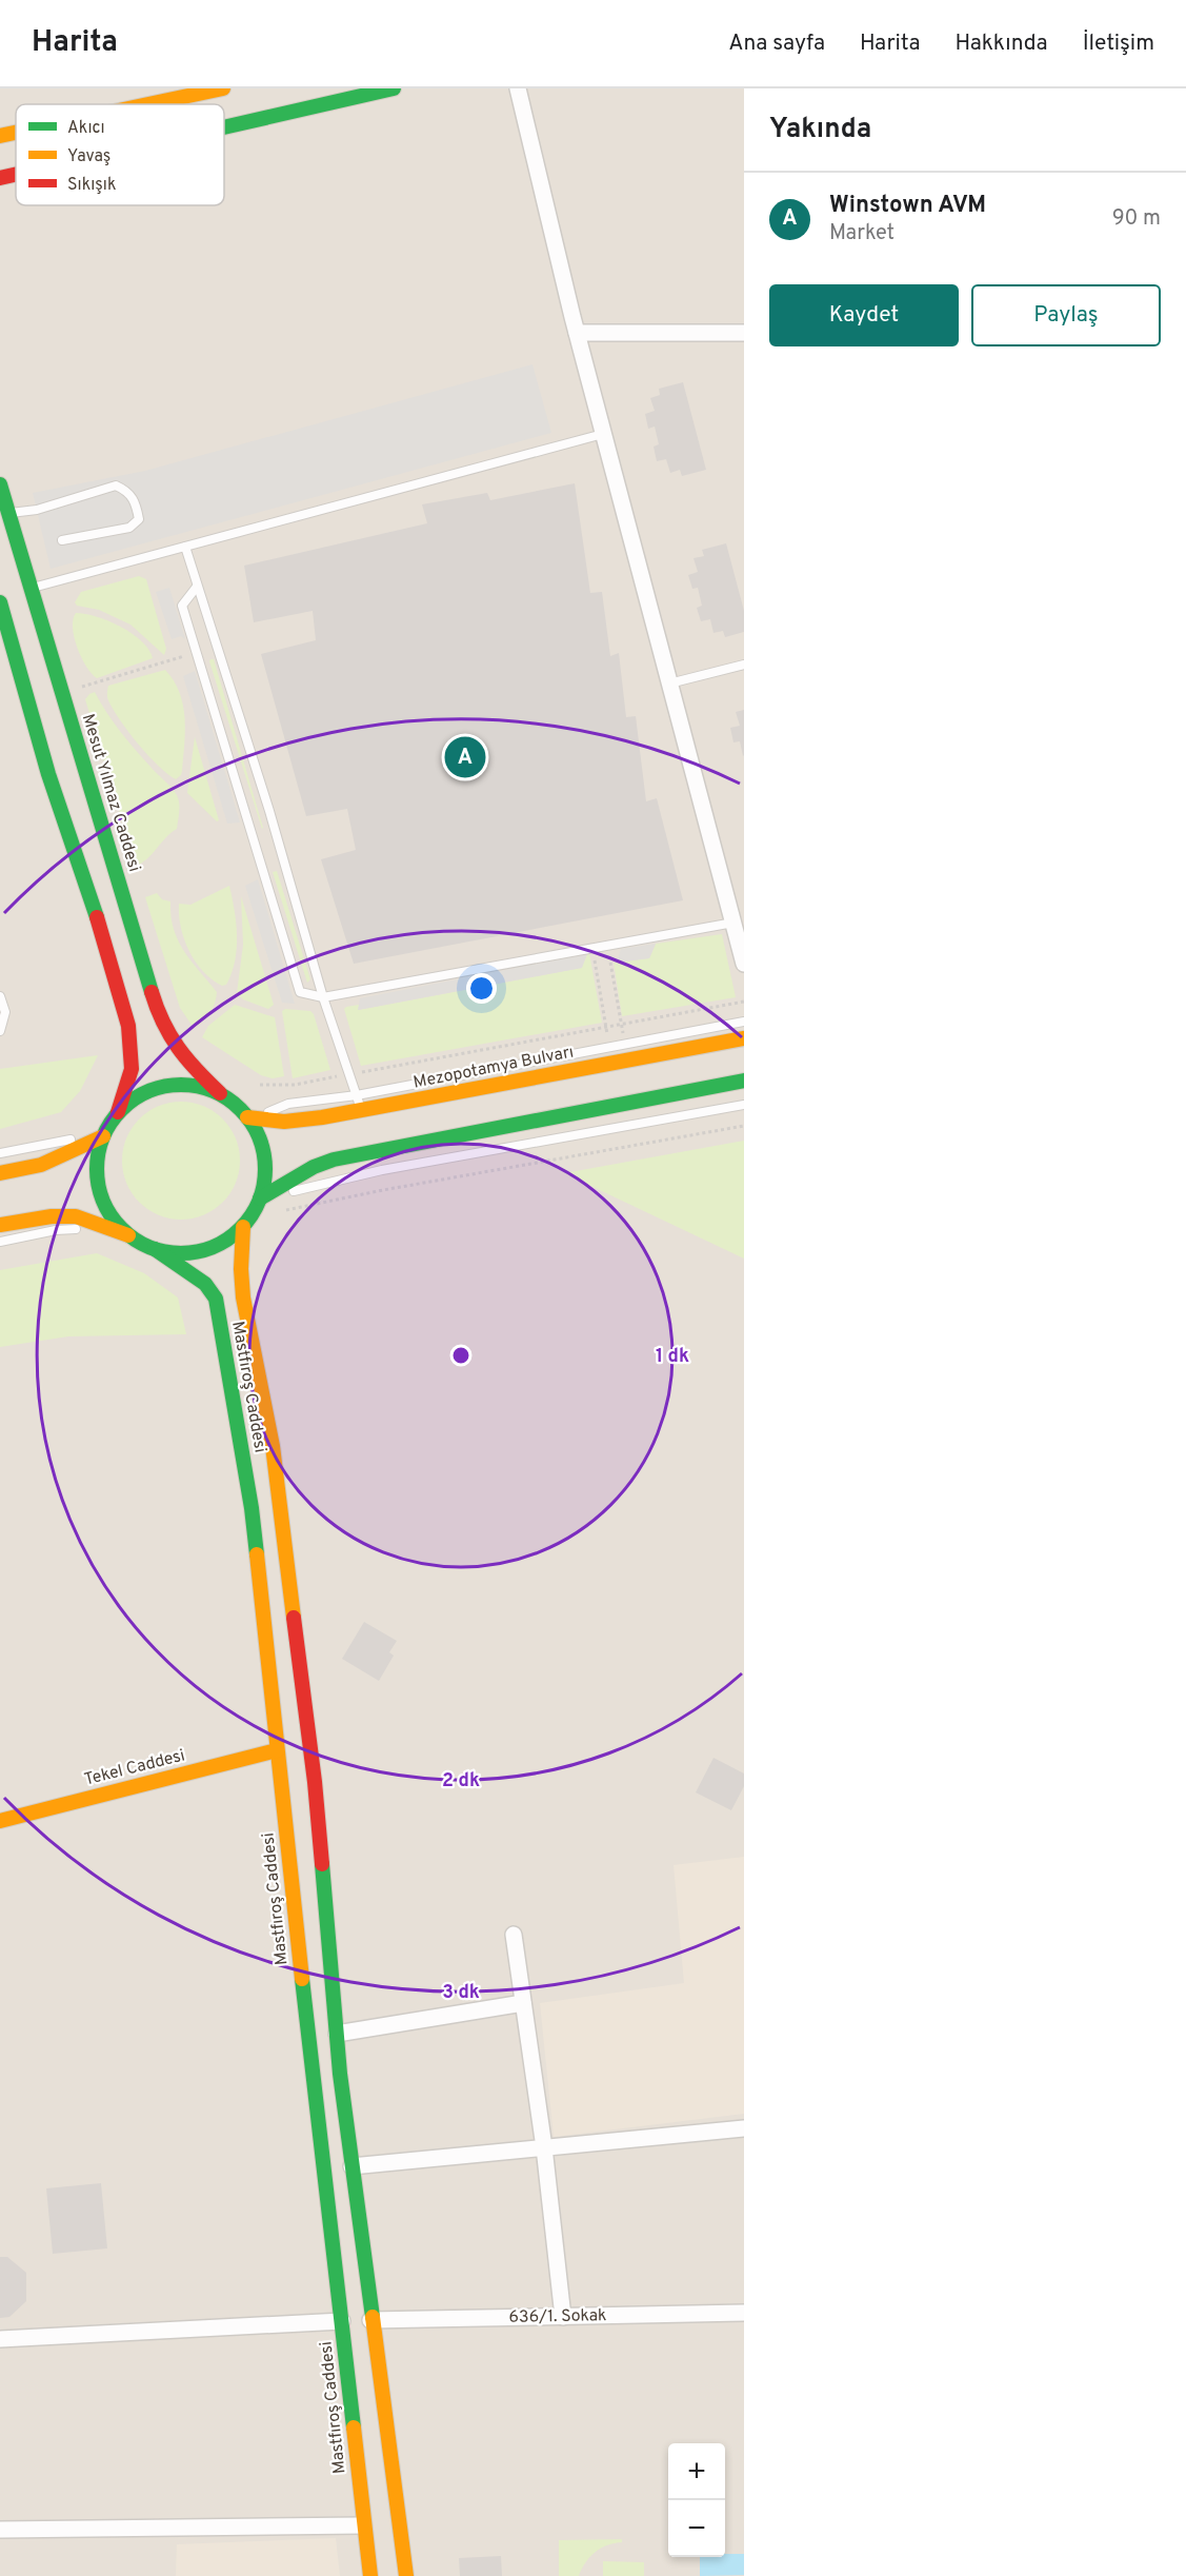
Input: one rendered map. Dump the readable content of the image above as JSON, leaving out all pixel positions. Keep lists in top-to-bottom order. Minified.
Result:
{"streets":{"main road":["Mesut Yılmaz Caddesi","Mezopotamya Bulvarı","Mastfıroş Caddesi","Tekel Caddesi"],"street":["636/1. Sokak"]},"crossings":[["Mesut Yılmaz Caddesi","Mezopotamya Bulvarı"],["Mesut Yılmaz Caddesi","Mastfıroş Caddesi"],["Mezopotamya Bulvarı","Mastfıroş Caddesi"],["Mastfıroş Caddesi","Tekel Caddesi"],["Mastfıroş Caddesi","636/1. Sokak"]],"legend":["Akıcı","Yavaş","Sıkışık"],"page":{"header":"Harita","nav":["Ana sayfa","Harita","Hakkında","İletişim"],"heading":"Yakında","list":[{"mark":"A","name":"Winstown AVM","note":"Market","value":"90 m"}],"buttons":["Kaydet","Paylaş"],"pins":"A","map_buttons":["+","−"]},"rings":["1 dk","2 dk","3 dk"]}
